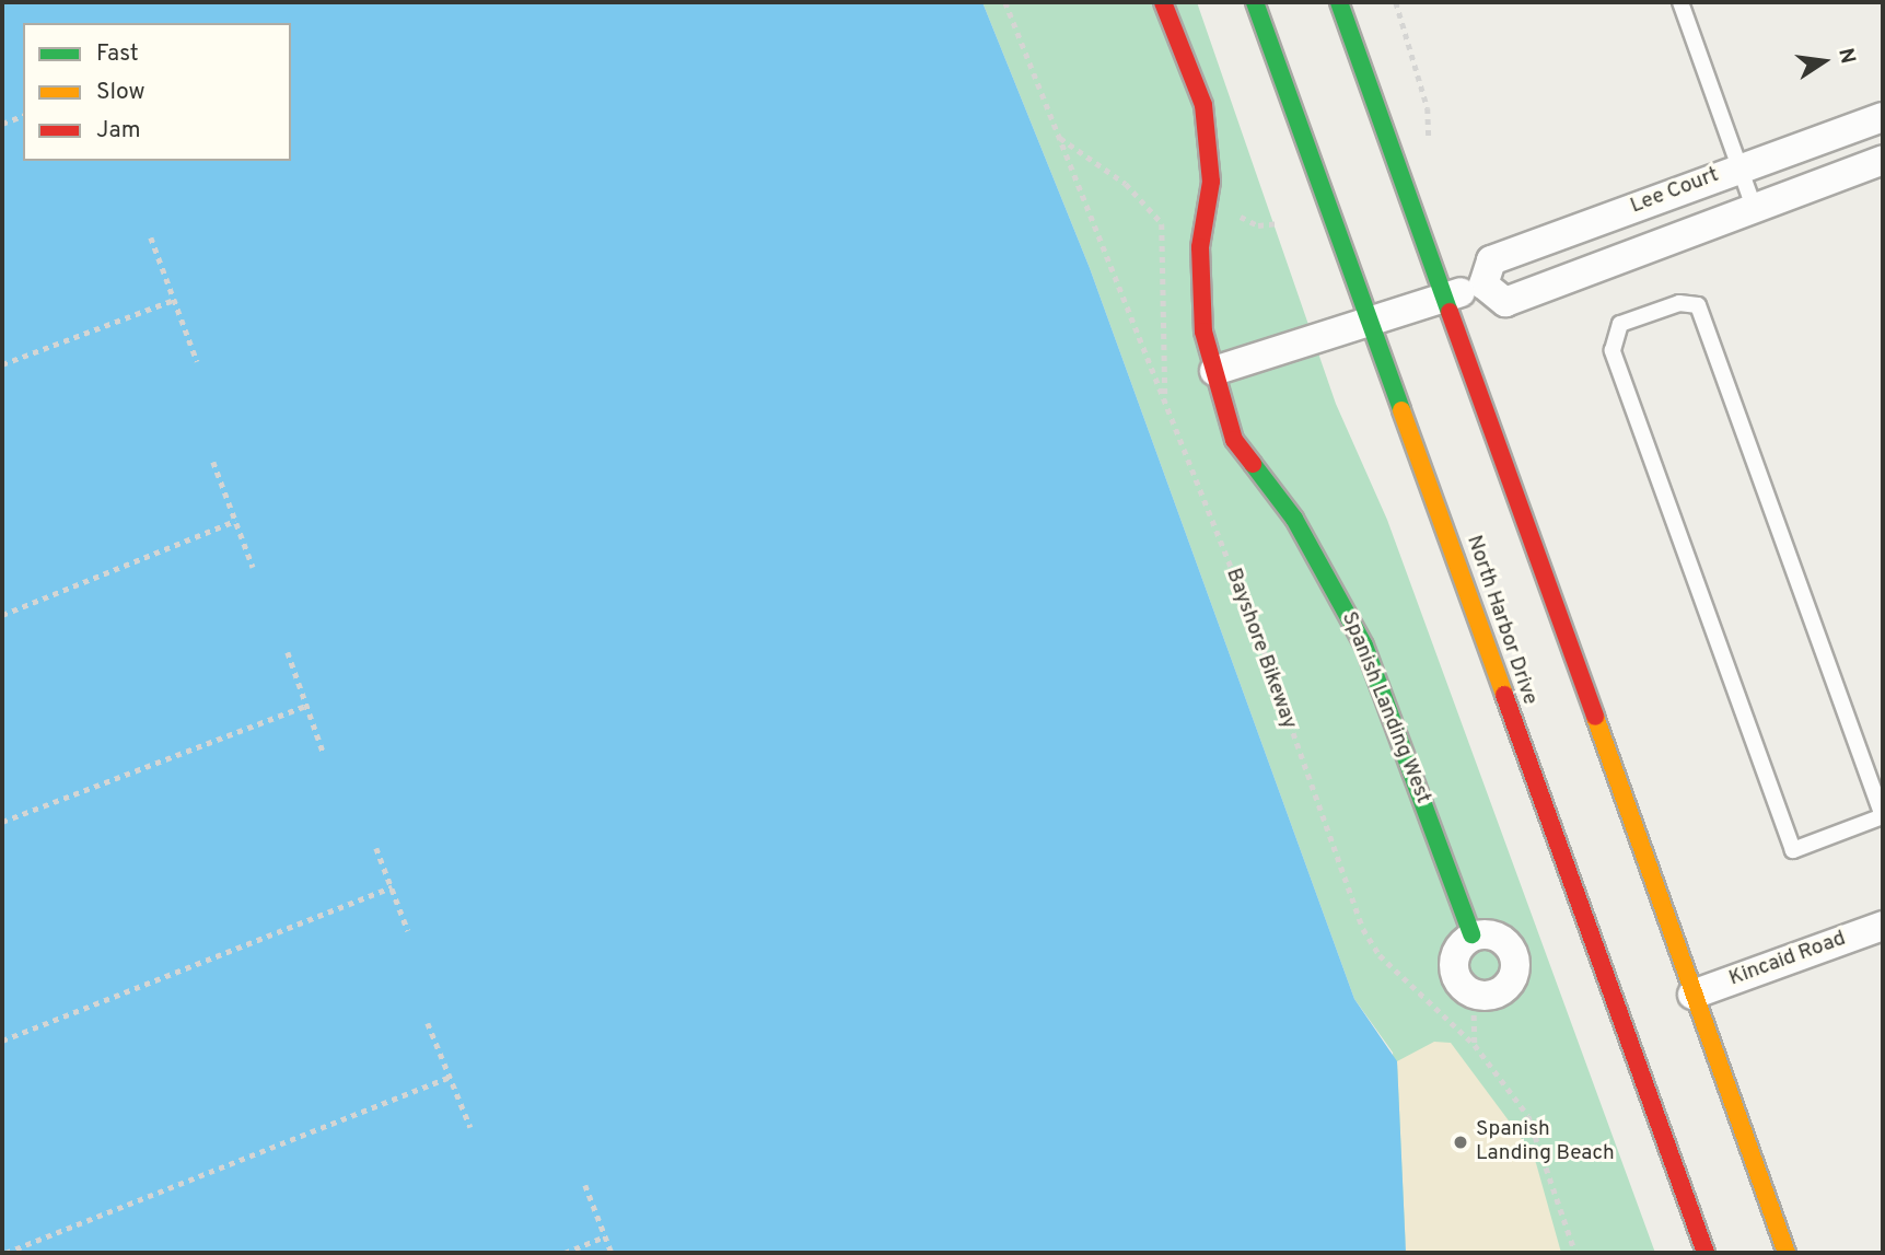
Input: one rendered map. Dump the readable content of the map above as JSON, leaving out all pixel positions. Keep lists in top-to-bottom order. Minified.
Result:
{"streets":{"main road":["North Harbor Drive","Spanish Landing West"],"street":["Lee Court","Kincaid Road"],"path":["Bayshore Bikeway"]},"places":["Spanish Landing Beach"],"legend":["Fast","Slow","Jam"],"north":"right"}
